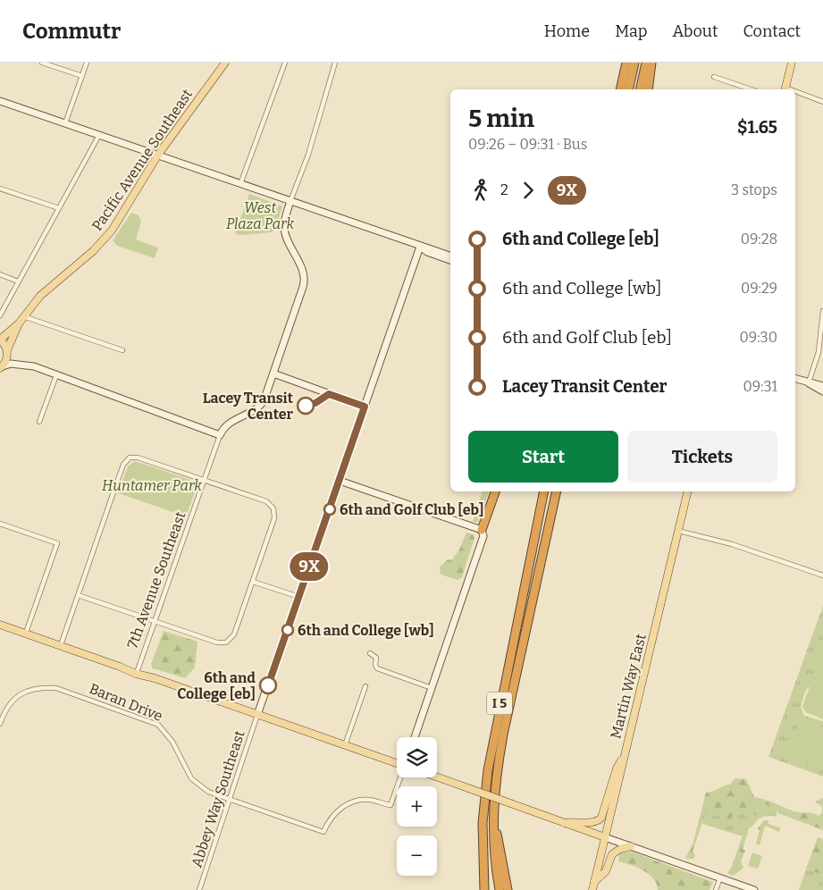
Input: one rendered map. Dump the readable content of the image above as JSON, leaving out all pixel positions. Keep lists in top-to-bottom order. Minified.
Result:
{"streets":{"highway":["I 5"],"main road":["Pacific Avenue Southeast","Martin Way East"],"street":["7th Avenue Southeast","Baran Drive","Abbey Way Southeast"]},"crossings":[["Baran Drive","Abbey Way Southeast"]],"parks":["West Plaza Park","Huntamer Park"],"places":["Lacey Transit Center","6th and Golf Club [eb]","6th and College [wb]","6th and College [eb]"],"lines":["bus line 9X"],"page":{"header":"Commutr","nav":["Home","Map","About","Contact"],"on_map":"9X","heading":["5 min","09:26 – 09:31 · Bus","$1.65"],"legs":["2","9X","3 stops"],"list":[{"name":"6th and College [eb]","value":"09:28"},{"name":"6th and College [wb]","value":"09:29"},{"name":"6th and Golf Club [eb]","value":"09:30"},{"name":"Lacey Transit Center","value":"09:31"}],"buttons":["Start","Tickets"],"map_buttons":["+","−"]}}
